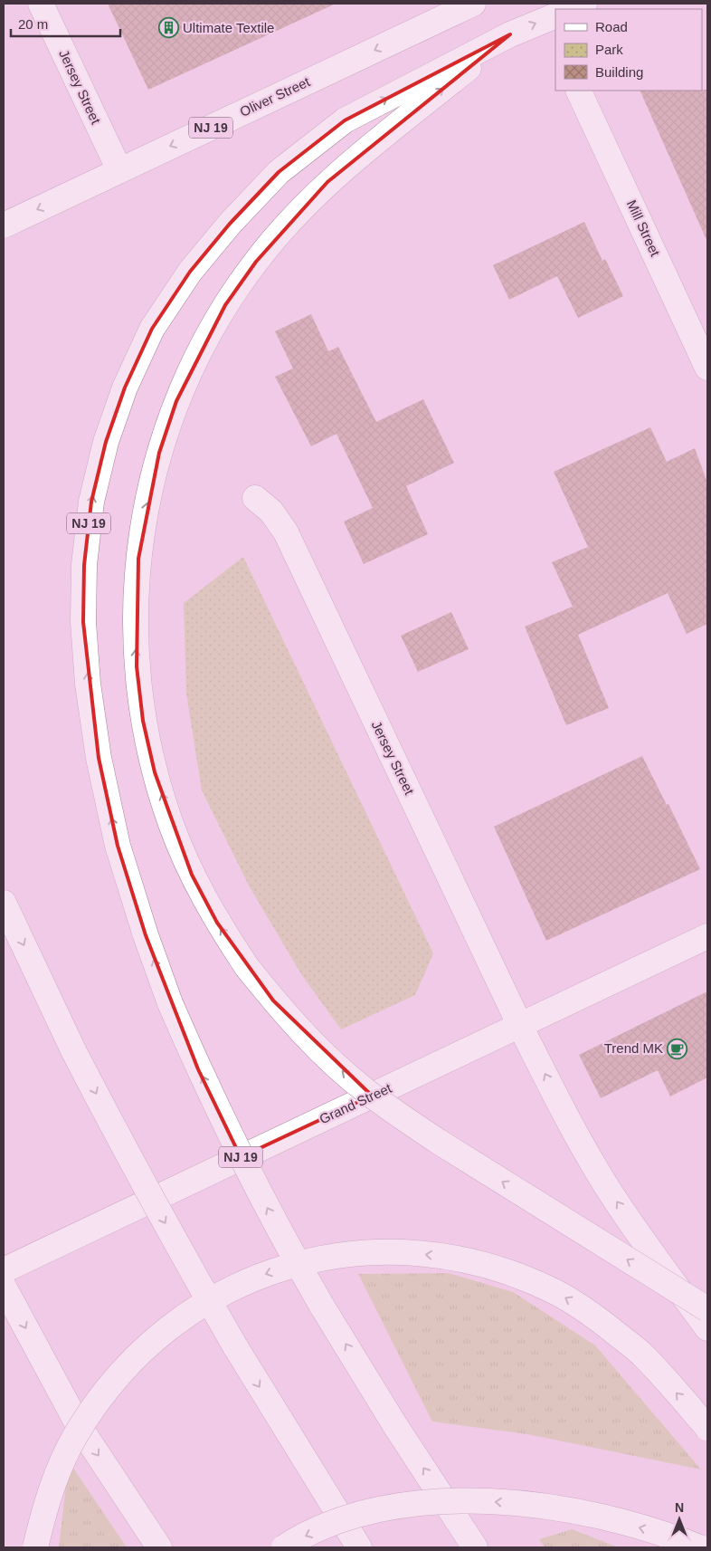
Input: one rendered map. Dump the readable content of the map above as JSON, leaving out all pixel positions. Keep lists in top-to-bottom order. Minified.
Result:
{"streets":{"main road":["Jersey Street","Oliver Street","NJ 19","Mill Street","Grand Street"]},"crossings":[["Jersey Street","Oliver Street"],["Jersey Street","Grand Street"]],"one_way":["Oliver Street"],"places":{"building":["Ultimate Textile"],"cafe":["Trend MK"]},"legend":["Road","Park","Building"],"scale_bar":"20 m","north":"top"}
